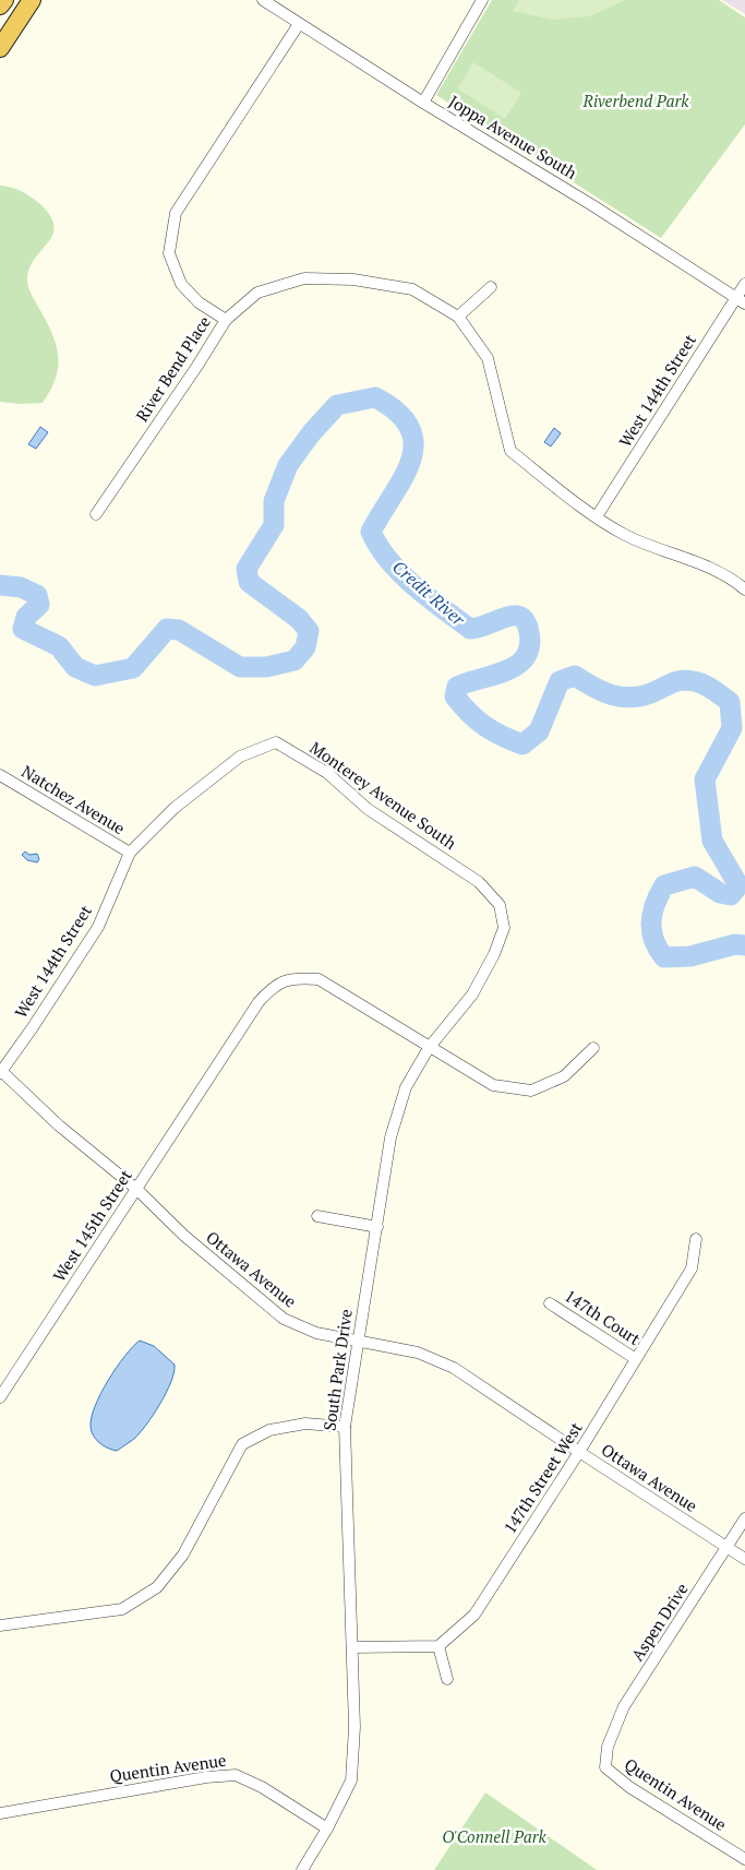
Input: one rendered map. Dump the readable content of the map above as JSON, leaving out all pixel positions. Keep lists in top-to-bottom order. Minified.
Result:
{"streets":{"street":["Joppa Avenue South","River Bend Place","West 144th Street","Monterey Avenue South","Natchez Avenue","West 145th Street","Ottawa Avenue","147th Court","South Park Drive","147th Street West","Aspen Drive","Quentin Avenue"]},"crossings":[["Joppa Avenue South","River Bend Place"],["Joppa Avenue South","West 144th Street"],["West 144th Street","Monterey Avenue South"],["West 144th Street","Natchez Avenue"],["West 144th Street","Ottawa Avenue"],["Monterey Avenue South","South Park Drive"],["West 145th Street","Ottawa Avenue"],["West 145th Street","South Park Drive"],["Ottawa Avenue","South Park Drive"],["Ottawa Avenue","147th Street West"],["Ottawa Avenue","Aspen Drive"],["147th Court","147th Street West"],["South Park Drive","Quentin Avenue"],["Aspen Drive","Quentin Avenue"]],"water":["Credit River"],"parks":["Riverbend Park","O'Connell Park"]}
